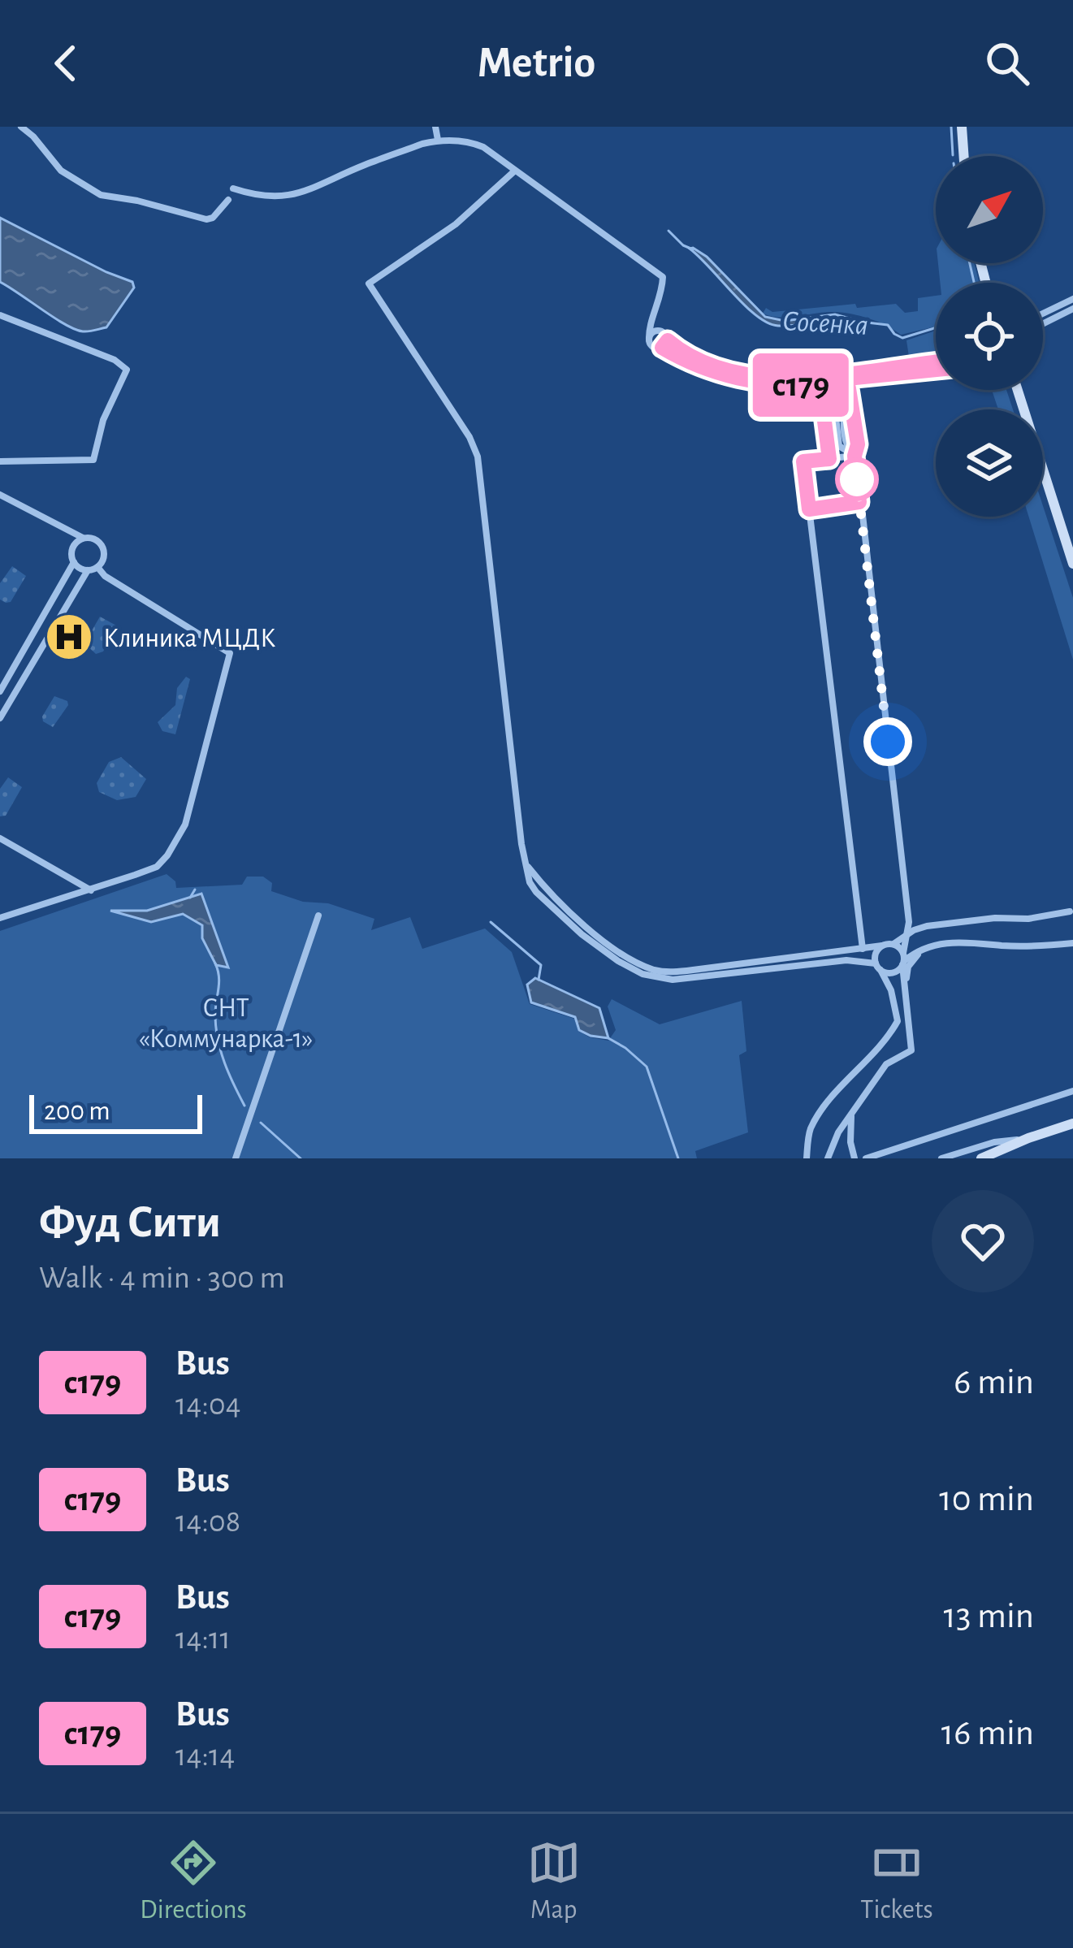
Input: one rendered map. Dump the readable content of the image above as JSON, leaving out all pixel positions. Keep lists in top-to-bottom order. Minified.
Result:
{"water":["Сосенка"],"parks":["СНТ «Коммунарка-1»"],"places":{"hospital":["Клиника МЦДК"]},"lines":["bus line с179"],"scale_bar":"200 m","north":"top right","page":{"header":"Metrio","on_map":"с179","scale":"200 m","heading":["Фуд Сити","Walk · 4 min · 300 m"],"list":[{"mark":"с179","name":"Bus","note":"14:04","value":"6 min"},{"mark":"с179","name":"Bus","note":"14:08","value":"10 min"},{"mark":"с179","name":"Bus","note":"14:11","value":"13 min"},{"mark":"с179","name":"Bus","note":"14:14","value":"16 min"}],"tabs":["Directions","Map","Tickets"]}}
